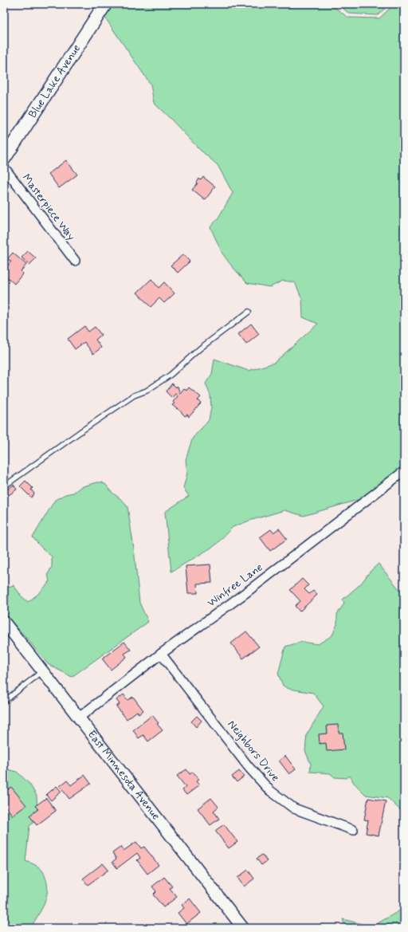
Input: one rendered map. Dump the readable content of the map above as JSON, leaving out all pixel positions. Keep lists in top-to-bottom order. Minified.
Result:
{"streets":{"main road":["Blue Lake Avenue"],"street":["Masterpiece Way","Winfree Lane","Neighbors Drive","East Minnesota Avenue"]},"crossings":[["Winfree Lane","Neighbors Drive"],["Winfree Lane","East Minnesota Avenue"]]}
